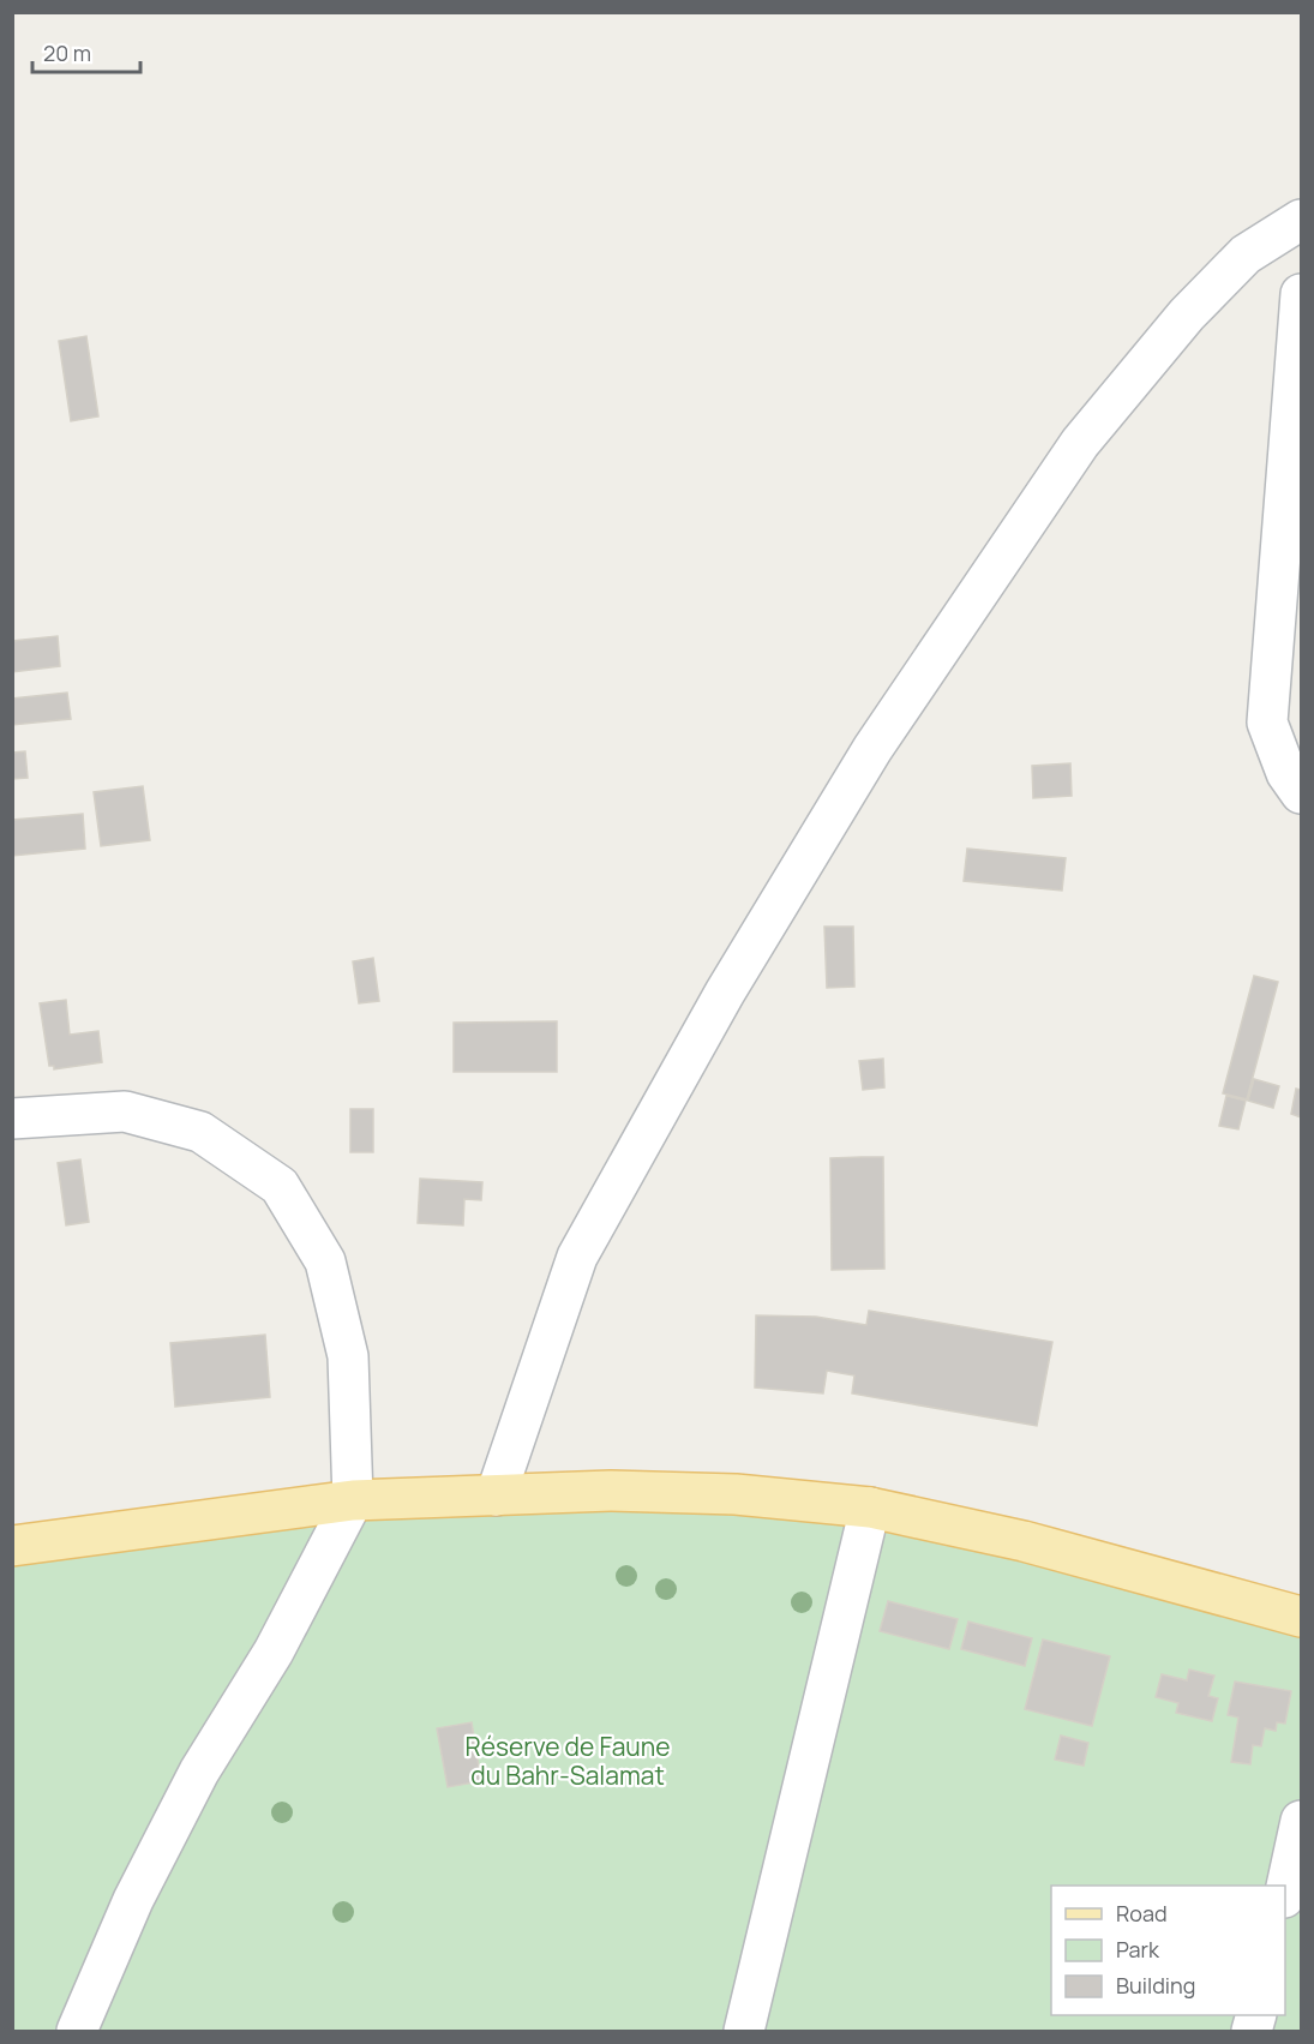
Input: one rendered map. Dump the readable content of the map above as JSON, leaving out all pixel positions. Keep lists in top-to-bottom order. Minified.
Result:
{"parks":["Réserve de Faune du Bahr-Salamat"],"legend":["Road","Park","Building"],"scale_bar":"20 m"}
